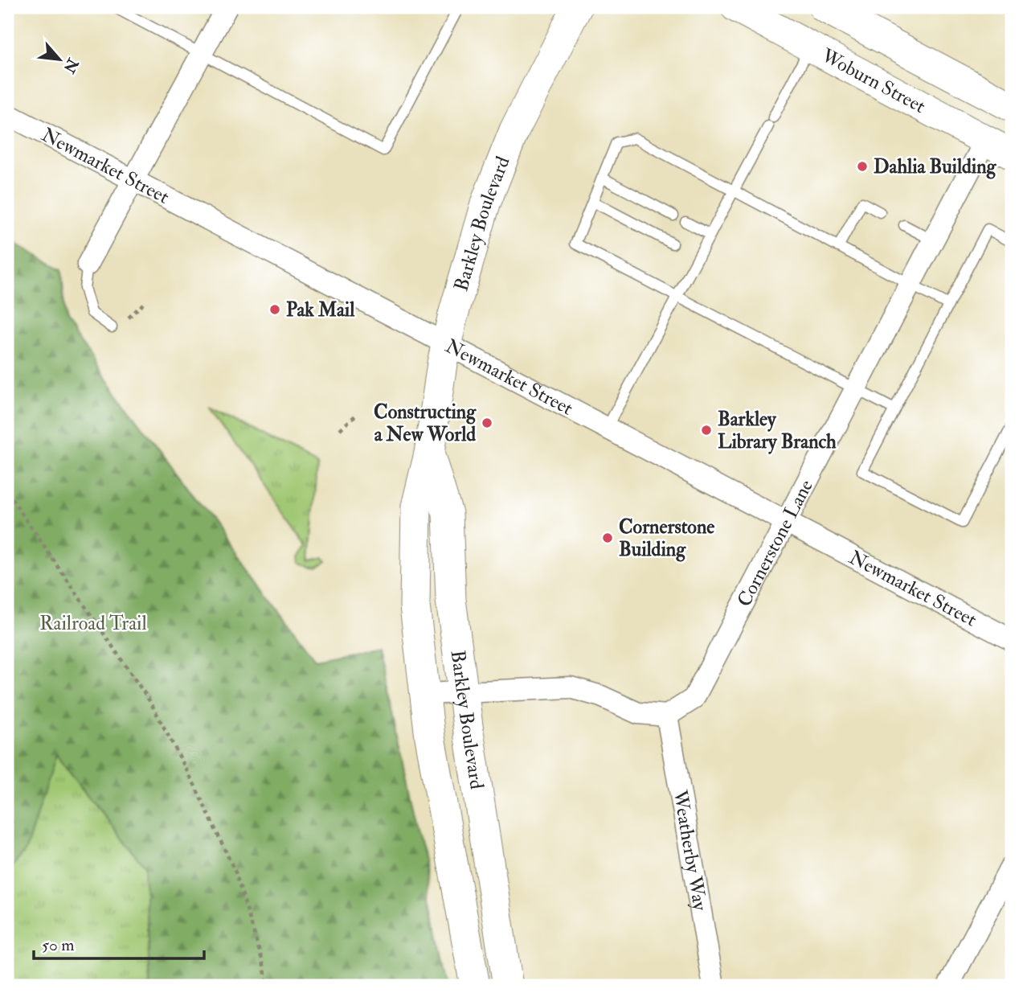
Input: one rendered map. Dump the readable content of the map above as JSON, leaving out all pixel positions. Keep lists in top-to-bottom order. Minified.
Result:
{"streets":{"main road":["Woburn Street","Barkley Boulevard"],"street":["Newmarket Street","Cornerstone Lane","Weatherby Way"]},"crossings":[["Woburn Street","Cornerstone Lane"],["Newmarket Street","Barkley Boulevard"],["Newmarket Street","Cornerstone Lane"],["Cornerstone Lane","Weatherby Way"]],"parks":["Railroad Trail"],"places":["Dahlia Building","Pak Mail","Constructing a New World","Barkley Library Branch","Cornerstone Building"],"scale_bar":"50 m","north":"bottom right"}
